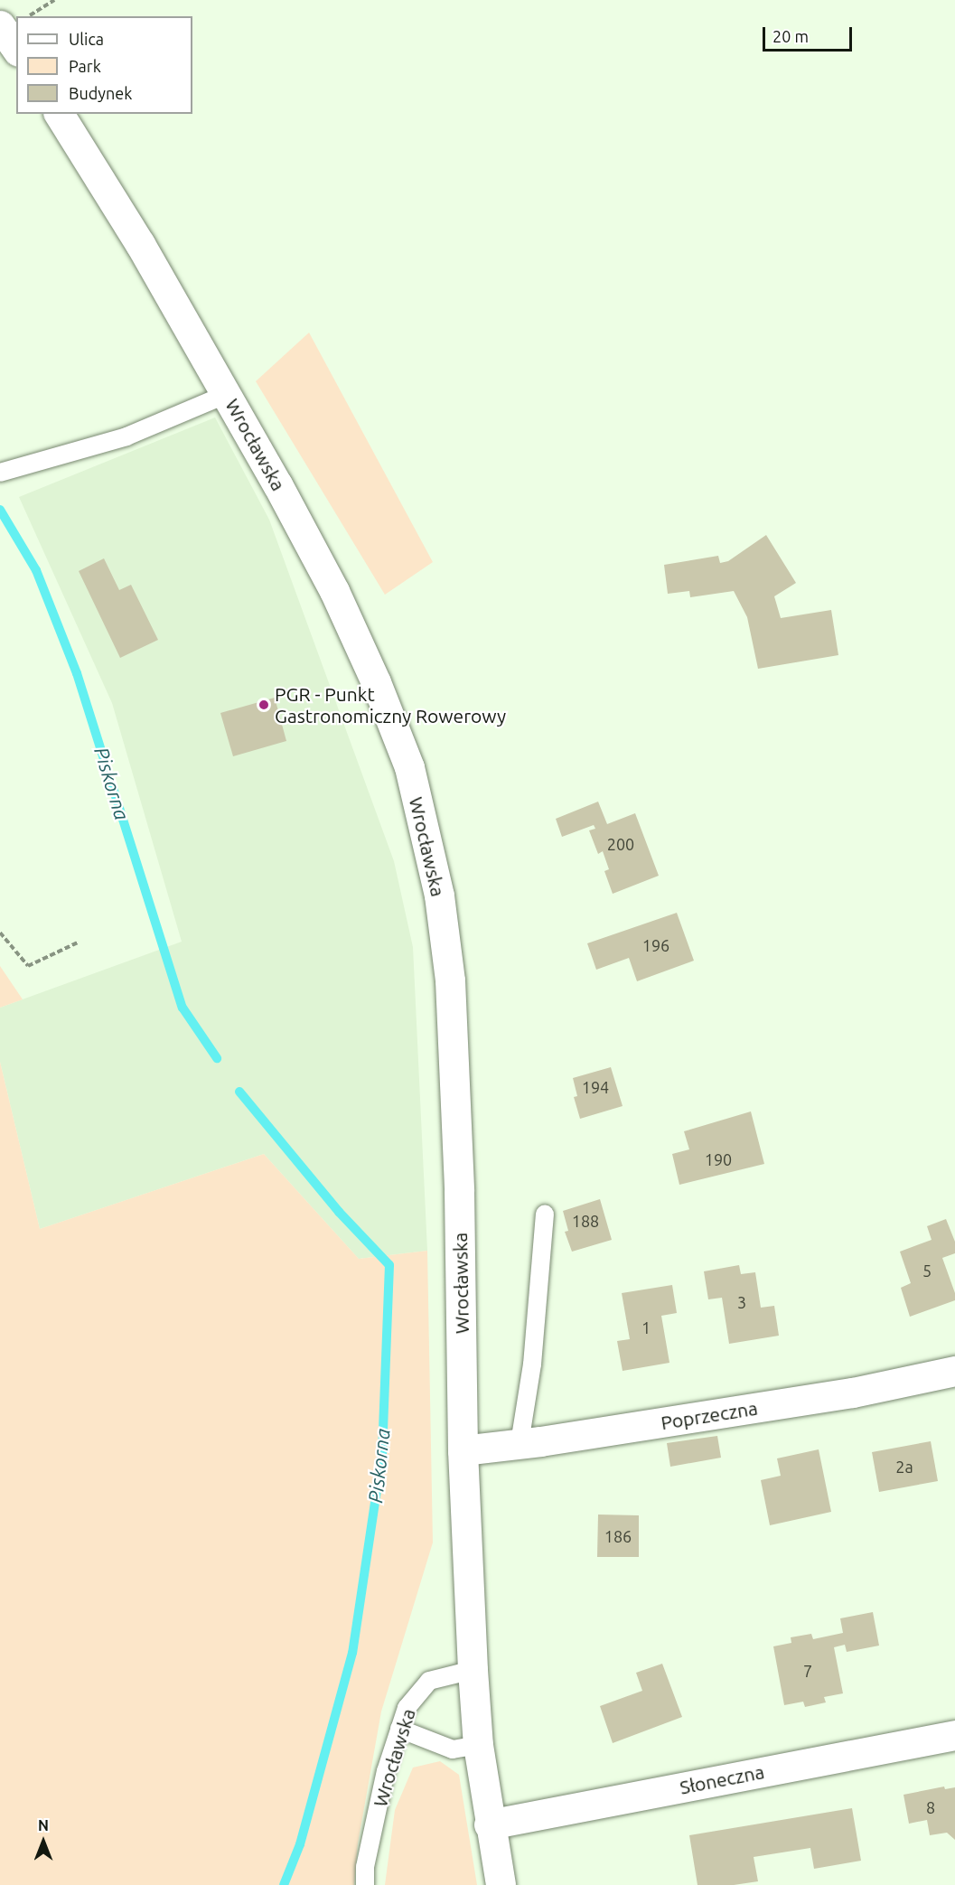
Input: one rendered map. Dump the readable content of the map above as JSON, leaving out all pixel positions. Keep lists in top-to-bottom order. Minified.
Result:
{"streets":{"main road":["Wrocławska","Poprzeczna","Słoneczna"]},"crossings":[["Wrocławska","Poprzeczna"],["Wrocławska","Słoneczna"]],"water":["Piskorna"],"places":["PGR - Punkt Gastronomiczny Rowerowy"],"house_numbers":["200","196","194","190","188","5","3","1","2a","186","7","8"],"legend":["Ulica","Park","Budynek"],"scale_bar":"20 m","north":"top"}
